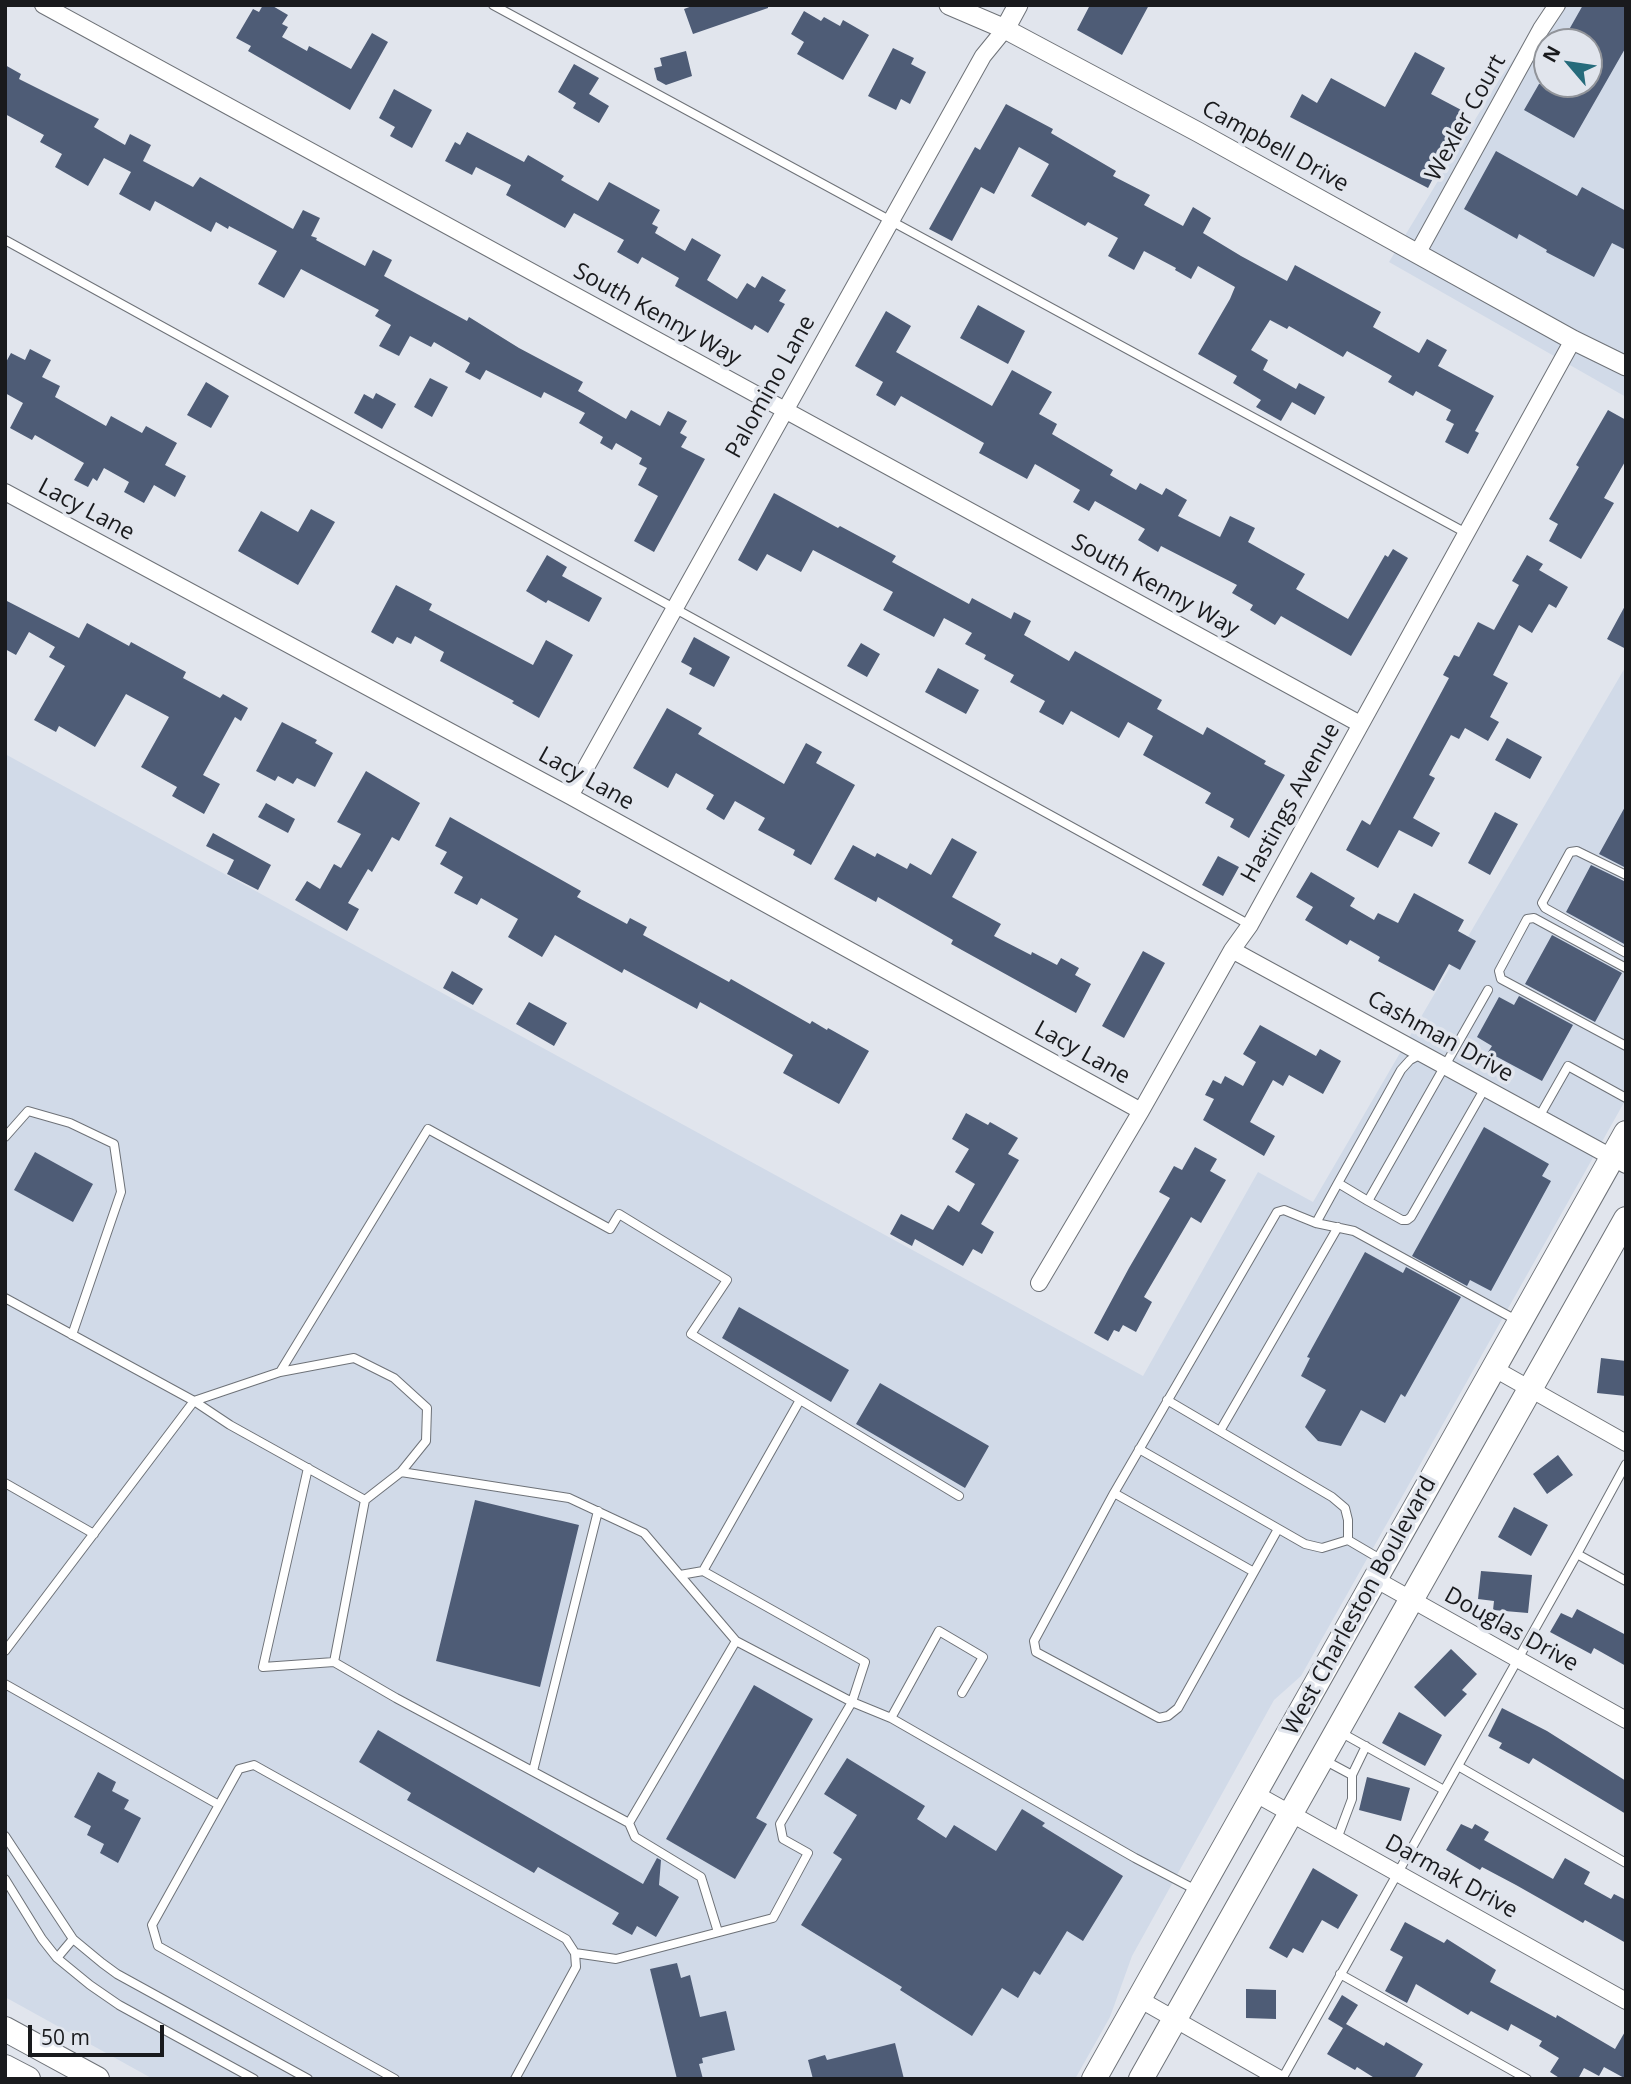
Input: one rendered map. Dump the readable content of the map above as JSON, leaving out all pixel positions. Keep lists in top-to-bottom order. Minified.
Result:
{"streets":{"main road":["West Charleston Boulevard"],"street":["Wexler Court","Campbell Drive","South Kenny Way","Palomino Lane","Lacy Lane","Hastings Avenue","Cashman Drive","Douglas Drive","Darmak Drive"]},"crossings":[["Wexler Court","Campbell Drive"],["Campbell Drive","Palomino Lane"],["Campbell Drive","Hastings Avenue"],["South Kenny Way","Palomino Lane"],["South Kenny Way","Hastings Avenue"],["Palomino Lane","Lacy Lane"],["Lacy Lane","Hastings Avenue"],["Hastings Avenue","Cashman Drive"],["Cashman Drive","West Charleston Boulevard"],["West Charleston Boulevard","Douglas Drive"],["West Charleston Boulevard","Darmak Drive"]],"scale_bar":"50 m","north":"top left"}
